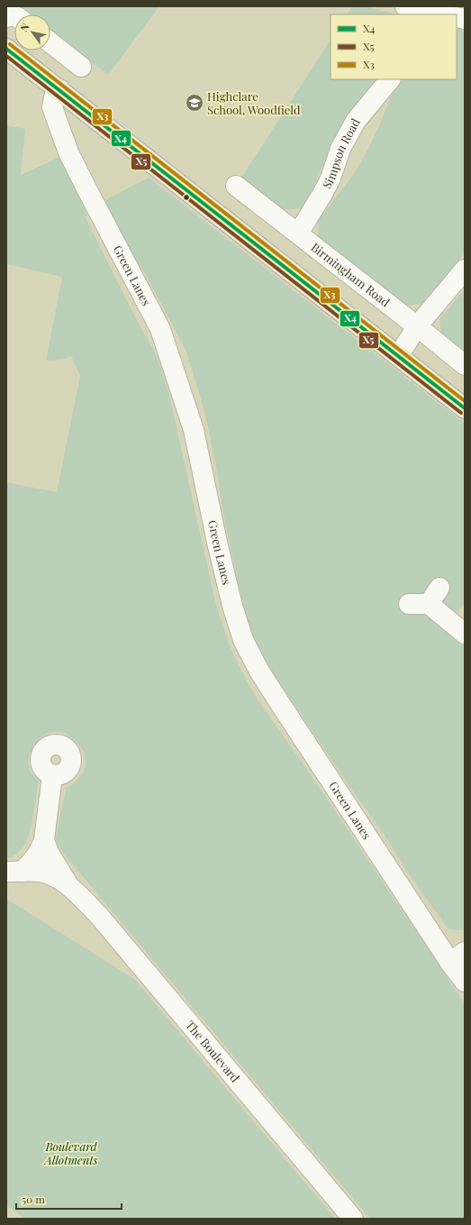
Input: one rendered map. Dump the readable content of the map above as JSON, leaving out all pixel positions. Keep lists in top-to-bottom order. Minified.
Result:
{"streets":{"street":["Simpson Road","Birmingham Road","Green Lanes","The Boulevard"]},"crossings":[["Simpson Road","Birmingham Road"]],"parks":["Boulevard Allotments"],"places":{"school or university":["Highclare School, Woodfield"]},"lines":["transit line X3","transit line X4","transit line X5"],"legend":["X4","X5","X3"],"scale_bar":"50 m","north":"top left"}
